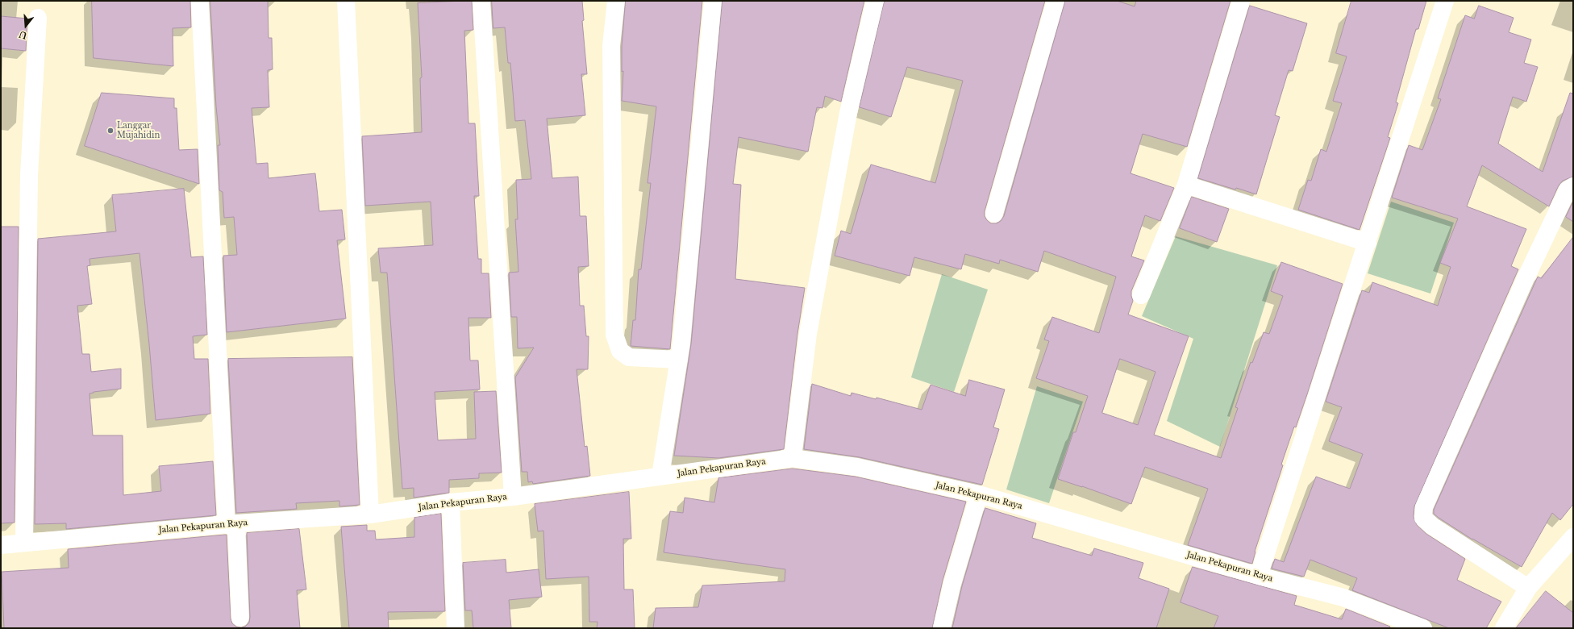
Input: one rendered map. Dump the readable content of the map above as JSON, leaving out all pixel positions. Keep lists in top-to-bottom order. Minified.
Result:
{"streets":{"street":["Jalan Pekapuran Raya"]},"places":["Langgar Mujahidin"],"north":"bottom"}
